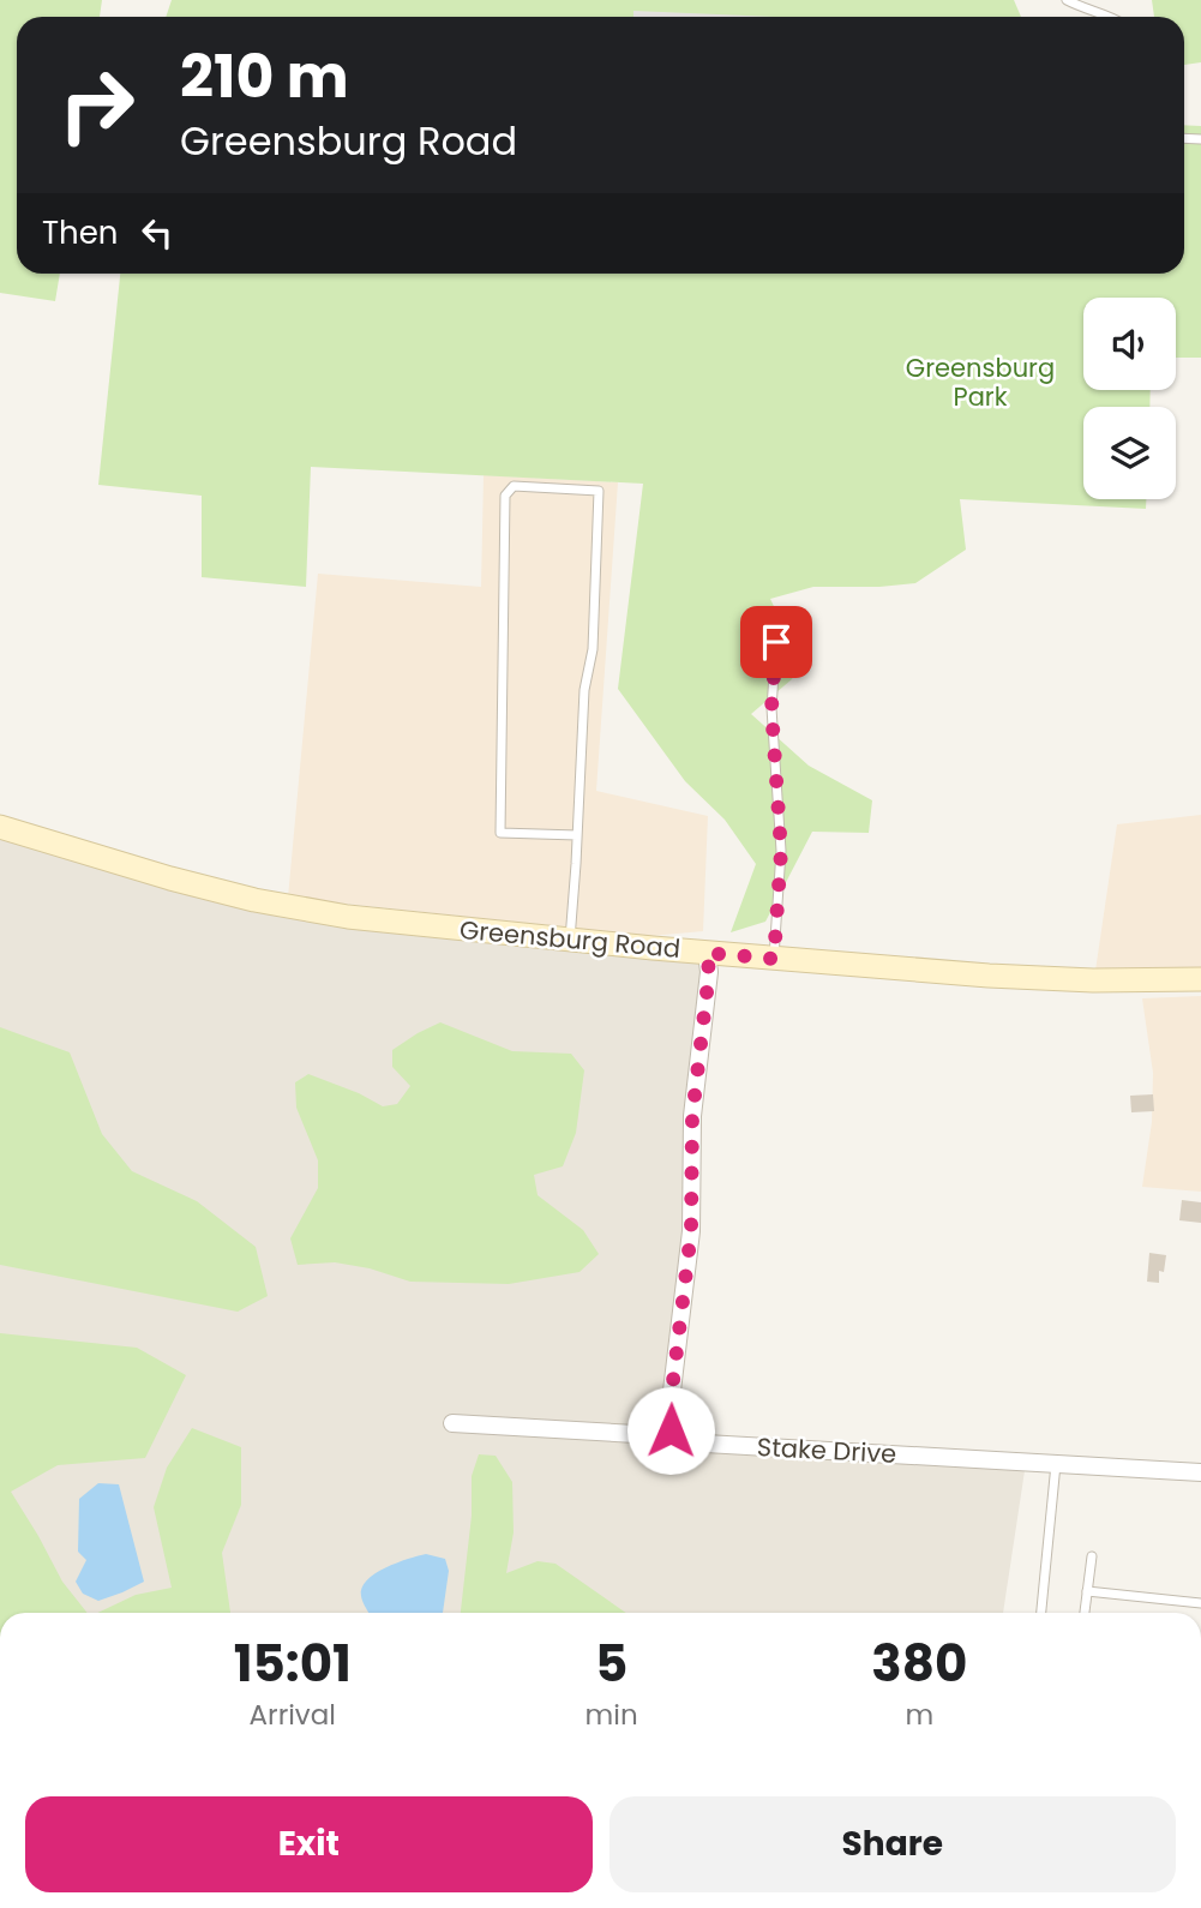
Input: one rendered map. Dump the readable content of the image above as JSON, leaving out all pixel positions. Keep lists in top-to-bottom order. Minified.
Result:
{"streets":{"main road":["Greensburg Road"],"street":["Stake Drive"]},"parks":["Greensburg Park"],"page":{"turn":["210 m","Greensburg Road"],"then":"Then","eta":["15:01","Arrival","5","min","380","m"],"buttons":["Exit","Share"]}}
